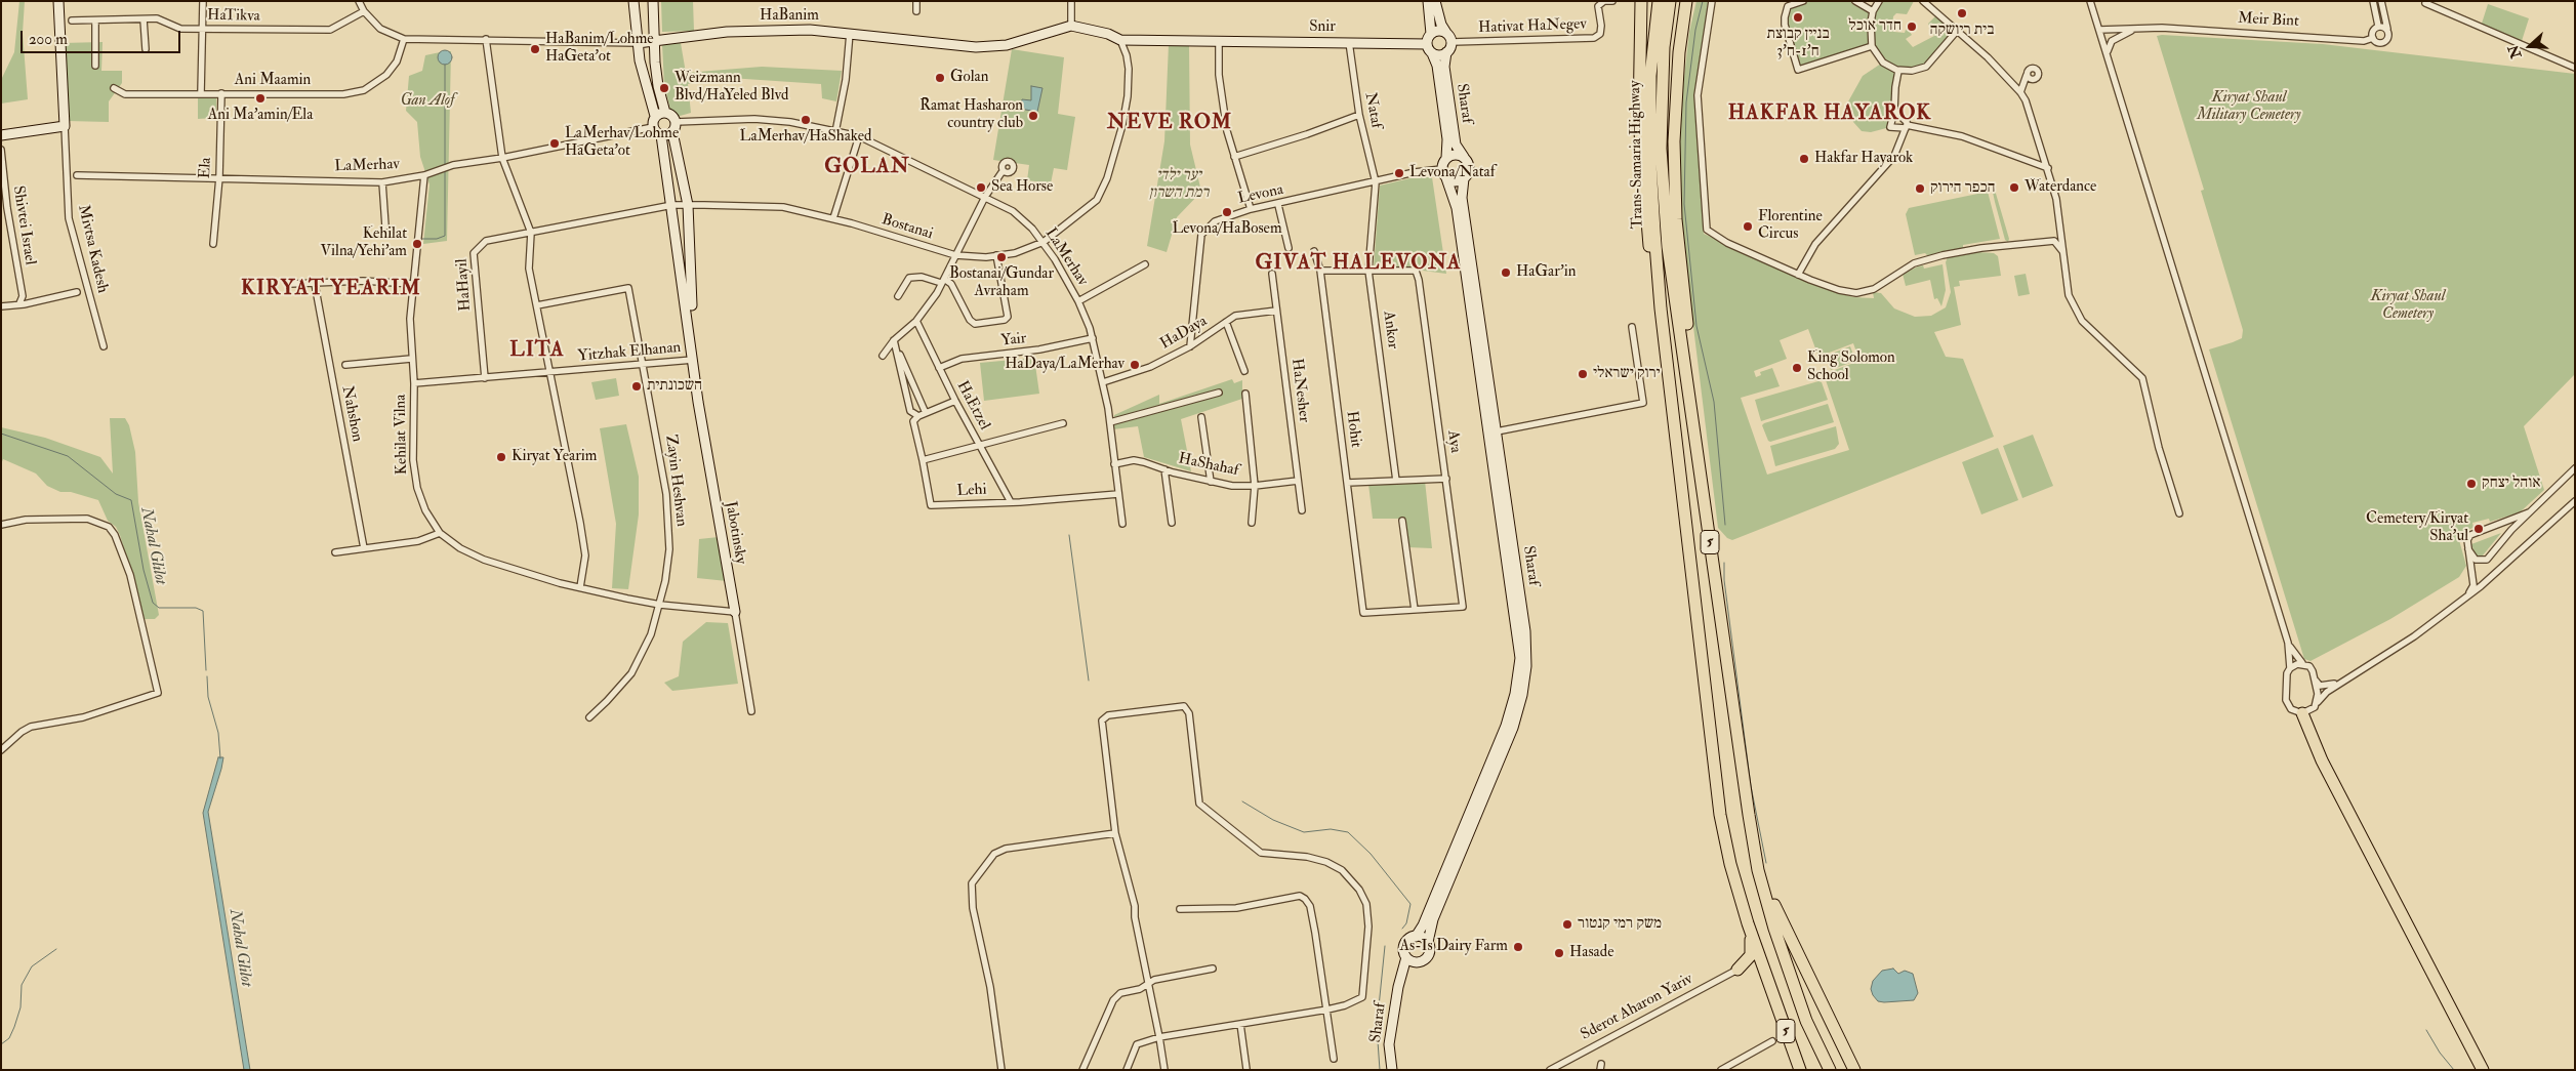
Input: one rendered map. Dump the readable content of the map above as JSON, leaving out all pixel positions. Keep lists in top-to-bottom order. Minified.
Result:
{"streets":{"highway":["Trans-Samaria Highway","5"],"street":["HaTikva","HaBanim","Meir Bint","Hativat HaNegev","Snir","Ani Maamin","Sharaf","Nataf","LaMerhav","Ela","Levona","Shivtei Israel","Bostanai","Mivtsa Kadesh","HaHayil","Ankor","HaDaya","Yair","Yitzhak Elhanan","HaNesher","HaEtzel","Nahshon","Hohit","Kehilat Vilna","Aya","HaShahaf","Zayin Heshvan","Lehi","Jabotinsky","Sderot Aharon Yariv"]},"crossings":[["HaTikva","HaBanim"],["HaBanim","Snir"],["HaBanim","Ani Maamin"],["HaBanim","Bostanai"],["Hativat HaNegev","Snir"],["Hativat HaNegev","Sharaf"],["Snir","Sharaf"],["Snir","Nataf"],["Ani Maamin","Ela"],["Sharaf","Levona"],["Nataf","Levona"],["Nataf","Ankor"],["Trans-Samaria Highway","5"],["LaMerhav","Ela"],["LaMerhav","Bostanai"],["LaMerhav","HaDaya"],["LaMerhav","Yair"],["LaMerhav","Kehilat Vilna"],["LaMerhav","HaShahaf"],["LaMerhav","Lehi"],["LaMerhav","Jabotinsky"],["Levona","Ankor"],["Levona","HaDaya"],["Bostanai","HaHayil"],["Bostanai","Jabotinsky"],["HaHayil","Yitzhak Elhanan"],["Ankor","Aya"],["HaDaya","HaNesher"],["Yair","HaEtzel"],["Yitzhak Elhanan","Kehilat Vilna"],["Yitzhak Elhanan","Zayin Heshvan"],["Yitzhak Elhanan","Jabotinsky"],["HaNesher","HaShahaf"],["HaEtzel","Lehi"],["Hohit","Aya"],["Kehilat Vilna","Zayin Heshvan"],["Kehilat Vilna","Jabotinsky"]],"districts":["HAKFAR HAYAROK","NEVE ROM","GOLAN","GIVAT HALEVONA","KIRYAT YEARIM","LITA"],"water":["Nahal Glilot"],"parks":["Kiryat Shaul Military Cemetery","Gan Alof","יער ילדי רמת השרון","Kiryat Shaul Cemetery"],"places":["בית ריושקה","בניין קבוצת ח'1-ח'3","חדר אוכל","HaBanim/Lohme HaGeta'ot","Golan","Weizmann Blvd/HaYeled Blvd","Ani Ma'amin/Ela","Ramat Hasharon country club","LaMerhav/HaShaked","LaMerhav/Lohme HaGeta'ot","Hakfar Hayarok","Levona/Nataf","Sea Horse","Waterdance","הכפר הירוק","Levona/HaBosem","Florentine Circus","Kehilat Vilna/Yehi'am","Bostanai/Gundar Avraham","HaGar'in","HaDaya/LaMerhav","King Solomon School","ירוק ישראלי","השכונתית","Kiryat Yearim","אוהל יצחק","Cemetery/Kiryat Sha'ul","משק רמי קנטור","As-Is Dairy Farm","Hasade"],"scale_bar":"200 m","north":"left"}
